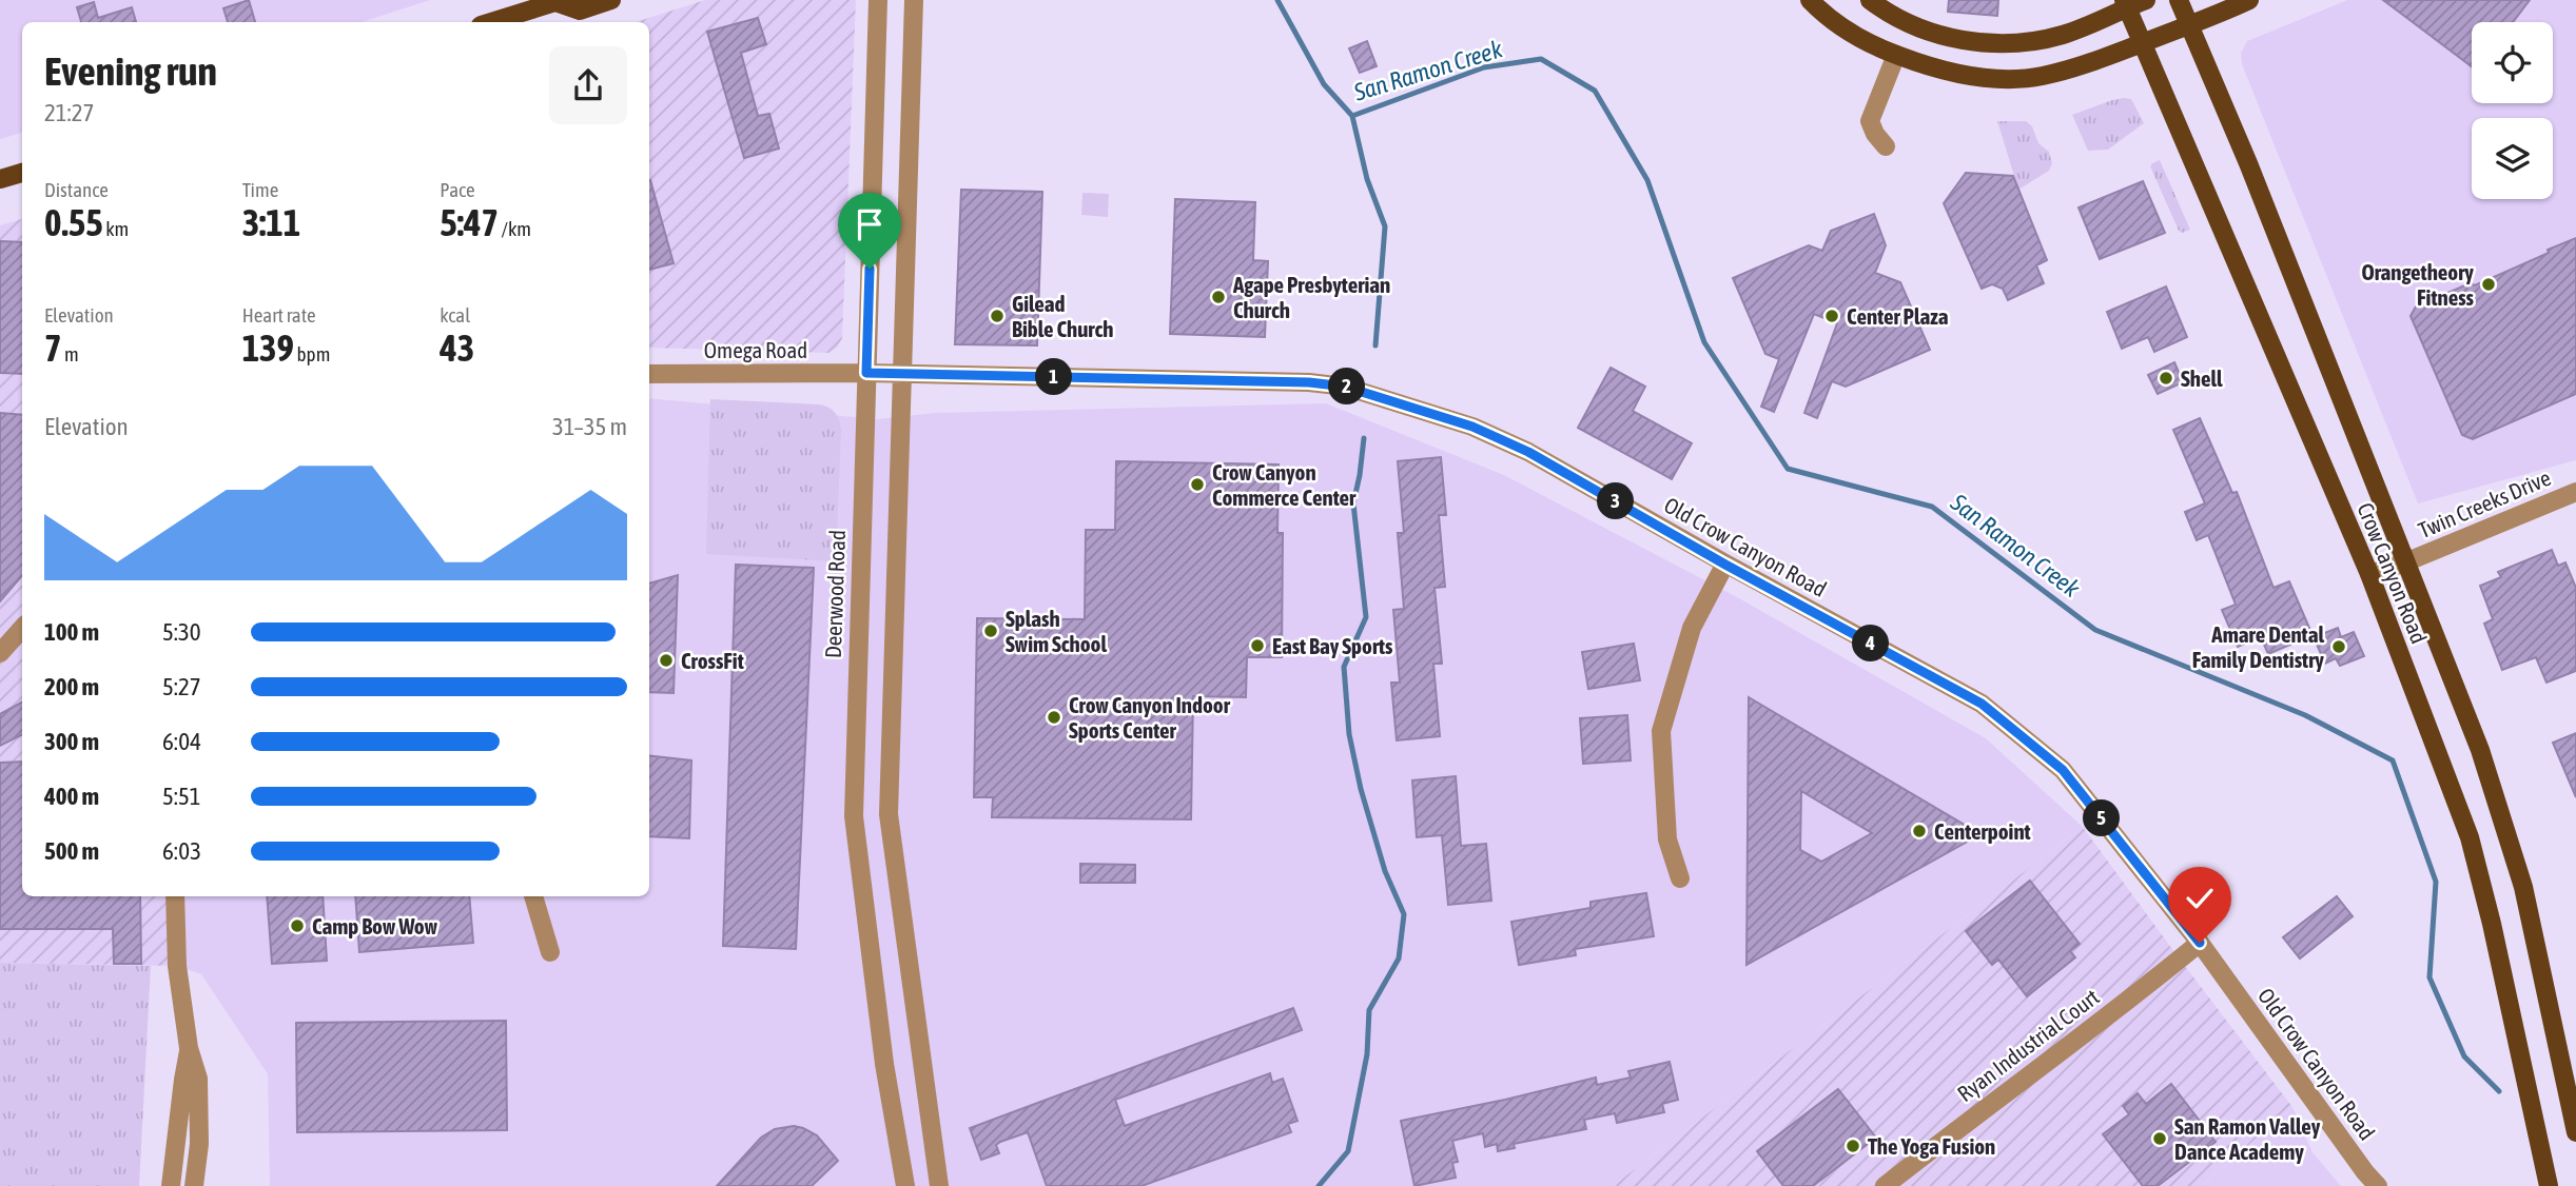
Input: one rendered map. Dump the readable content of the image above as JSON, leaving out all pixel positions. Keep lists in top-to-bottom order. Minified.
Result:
{"streets":{"main road":["Crow Canyon Road"],"street":["Omega Road","Twin Creeks Drive","Old Crow Canyon Road","Deerwood Road","Ryan Industrial Court"]},"crossings":[["Omega Road","Old Crow Canyon Road"],["Omega Road","Deerwood Road"],["Twin Creeks Drive","Crow Canyon Road"],["Old Crow Canyon Road","Deerwood Road"],["Old Crow Canyon Road","Ryan Industrial Court"]],"water":["San Ramon Creek"],"places":["Orangetheory Fitness","Agape Presbyterian Church","Gilead Bible Church","Center Plaza","Shell","Crow Canyon Commerce Center","Splash Swim School","East Bay Sports","Amare Dental Family Dentistry","CrossFit","Crow Canyon Indoor Sports Center","Centerpoint","Camp Bow Wow","San Ramon Valley Dance Academy","The Yoga Fusion"],"page":{"heading":["Evening run","21:27"],"stats":[["Distance","0.55 km"],["Time","3:11"],["Pace","5:47 /km"],["Elevation","7 m"],["Heart rate","139 bpm"],["kcal","43"]],"pins":["1","2","3","4","5"],"chart":["Elevation","31–35 m"],"list":[{"name":"100 m","note":"5:30"},{"name":"200 m","note":"5:27"},{"name":"300 m","note":"6:04"},{"name":"400 m","note":"5:51"},{"name":"500 m","note":"6:03"}]}}
